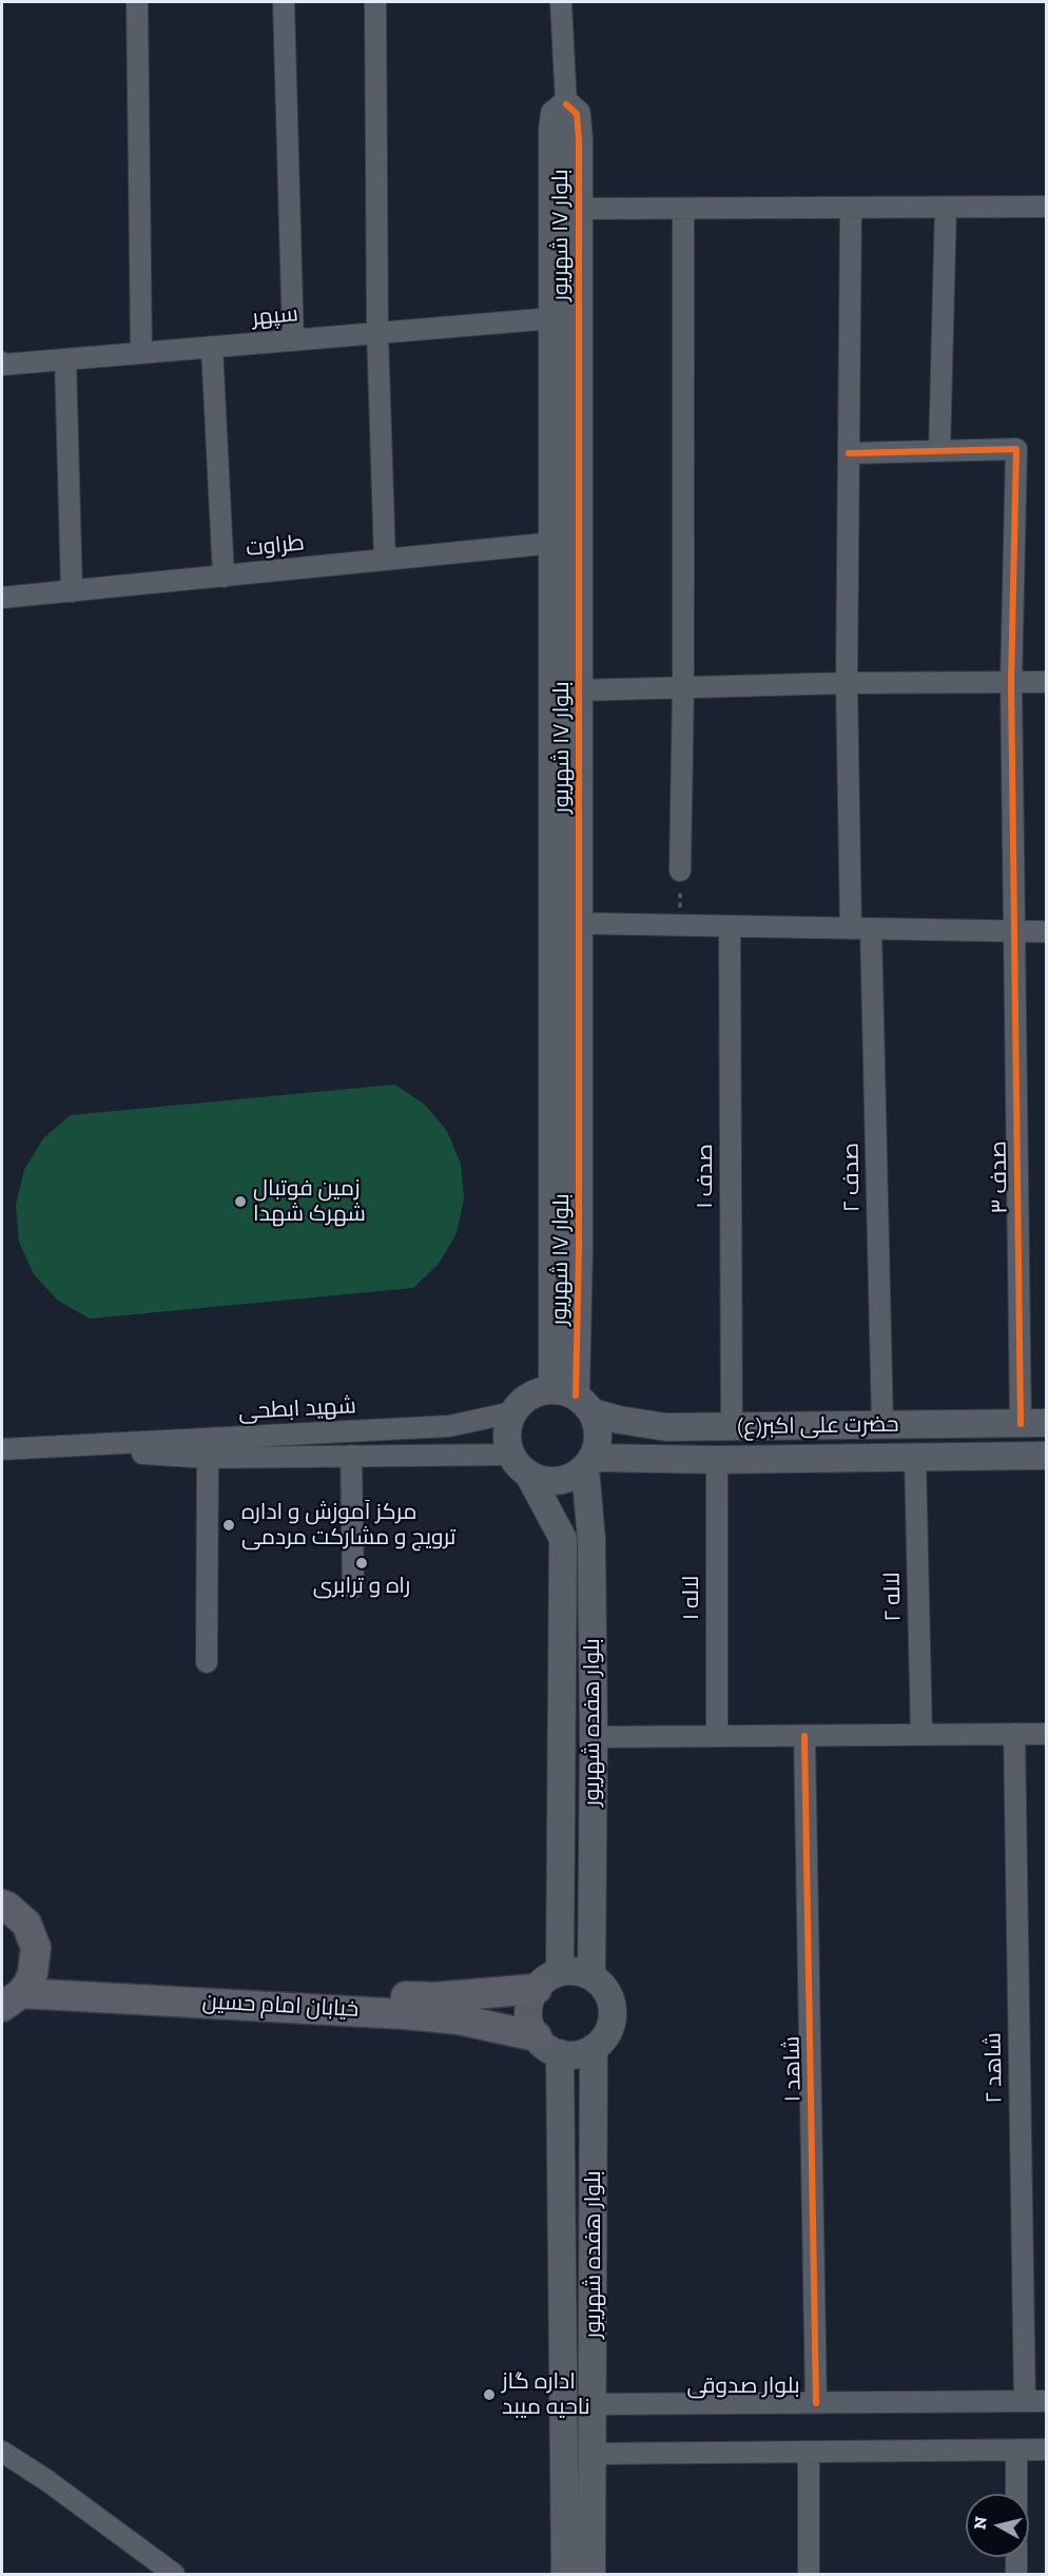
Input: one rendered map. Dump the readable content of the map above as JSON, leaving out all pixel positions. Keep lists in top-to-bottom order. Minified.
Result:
{"streets":{"main road":["خیابان امام حسین"],"street":["بلوار ۱۷ شهریور","سپهر","طراوت","صدف ۱","صدف ۲","صدف ۳","شهید ابطحی","حضرت علی اکبر(ع)","لاله ۲","لاله ۱","بلوار هفده شهریور","شاهد ۲","شاهد ۱","بلوار صدوقی"]},"crossings":[["بلوار ۱۷ شهریور","سپهر"],["بلوار ۱۷ شهریور","طراوت"],["بلوار ۱۷ شهریور","شهید ابطحی"],["بلوار ۱۷ شهریور","حضرت علی اکبر(ع)"],["بلوار ۱۷ شهریور","بلوار هفده شهریور"],["صدف ۱","حضرت علی اکبر(ع)"],["صدف ۲","حضرت علی اکبر(ع)"],["صدف ۳","حضرت علی اکبر(ع)"],["شهید ابطحی","حضرت علی اکبر(ع)"],["شهید ابطحی","بلوار هفده شهریور"],["حضرت علی اکبر(ع)","لاله ۲"],["حضرت علی اکبر(ع)","لاله ۱"],["حضرت علی اکبر(ع)","بلوار هفده شهریور"],["بلوار هفده شهریور","خیابان امام حسین"],["بلوار هفده شهریور","بلوار صدوقی"],["شاهد ۲","بلوار صدوقی"],["شاهد ۱","بلوار صدوقی"]],"places":["زمین فوتبال شهرک شهدا","مرکز آموزش و اداره ترویج و مشارکت مردمی","راه و ترابری","اداره گاز ناحیه میبد"],"north":"left"}
